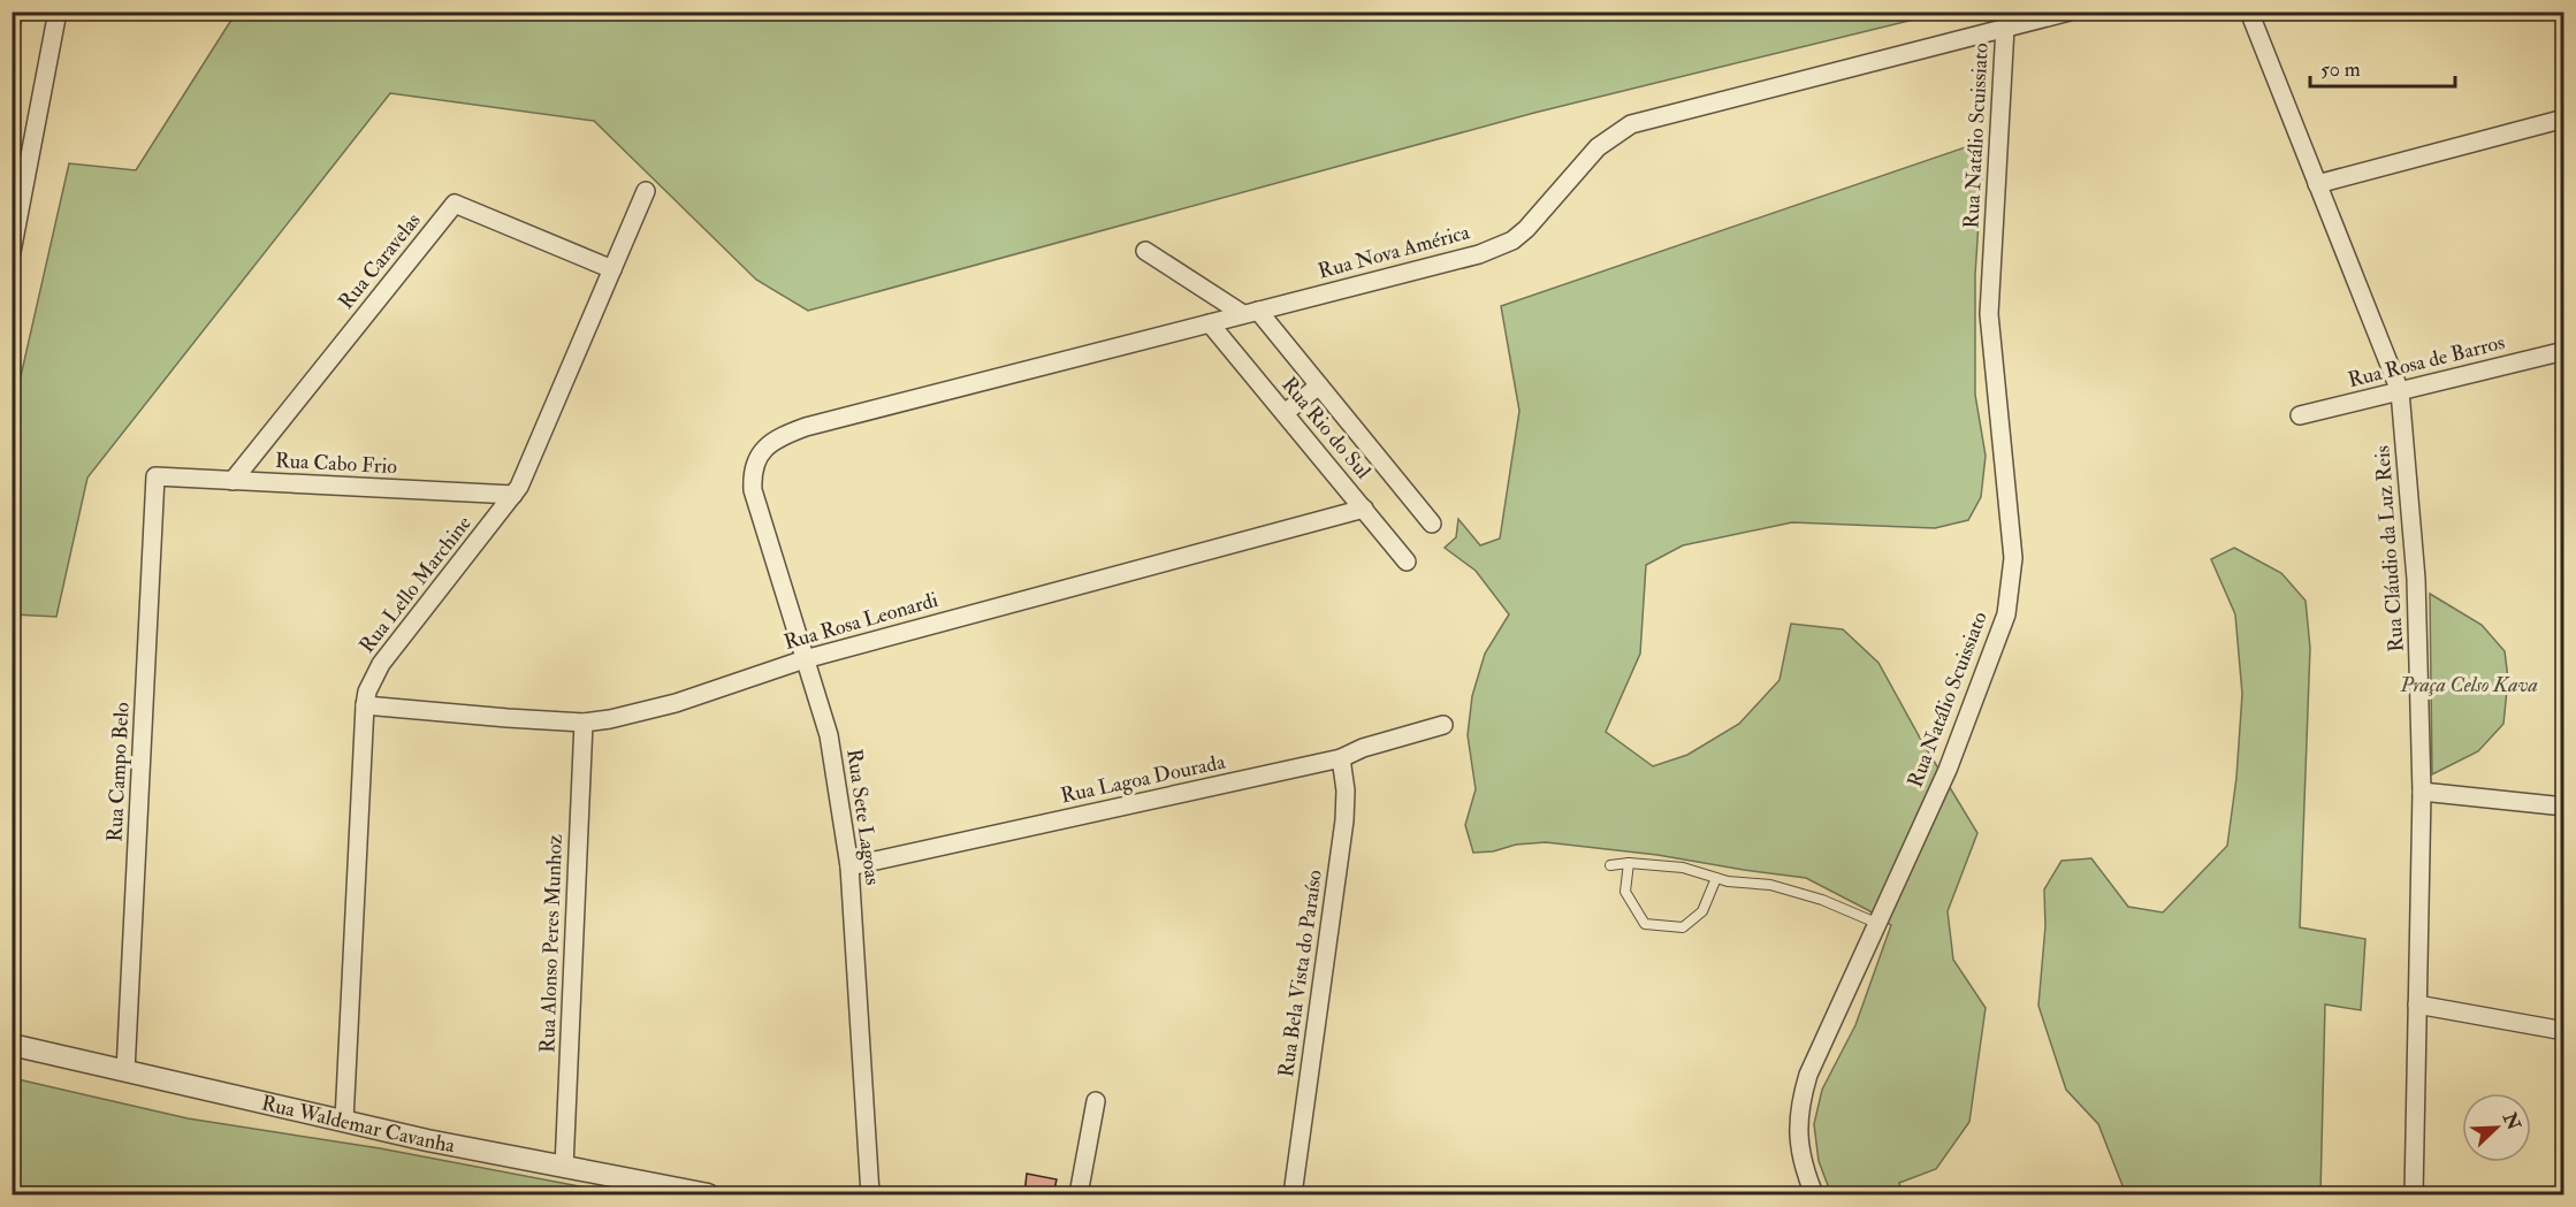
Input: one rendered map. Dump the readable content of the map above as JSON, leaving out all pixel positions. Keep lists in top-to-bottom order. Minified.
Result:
{"streets":{"street":["Rua Natálio Scuissiato","Rua Nova América","Rua Caravelas","Rua Rosa de Barros","Rua Rio do Sul","Rua Cabo Frio","Rua Cláudio da Luz Reis","Rua Lello Marchine","Rua Rosa Leonardi","Rua Campo Belo","Rua Lagoa Dourada","Rua Sete Lagoas","Rua Alonso Peres Munhoz","Rua Bela Vista do Paraíso","Rua Waldemar Cavanha"]},"crossings":[["Rua Natálio Scuissiato","Rua Nova América"],["Rua Nova América","Rua Rio do Sul"],["Rua Nova América","Rua Sete Lagoas"],["Rua Caravelas","Rua Cabo Frio"],["Rua Caravelas","Rua Lello Marchine"],["Rua Rosa de Barros","Rua Cláudio da Luz Reis"],["Rua Rio do Sul","Rua Rosa Leonardi"],["Rua Cabo Frio","Rua Lello Marchine"],["Rua Cabo Frio","Rua Campo Belo"],["Rua Lello Marchine","Rua Rosa Leonardi"],["Rua Lello Marchine","Rua Waldemar Cavanha"],["Rua Rosa Leonardi","Rua Sete Lagoas"],["Rua Rosa Leonardi","Rua Alonso Peres Munhoz"],["Rua Campo Belo","Rua Waldemar Cavanha"],["Rua Lagoa Dourada","Rua Sete Lagoas"],["Rua Lagoa Dourada","Rua Bela Vista do Paraíso"],["Rua Alonso Peres Munhoz","Rua Waldemar Cavanha"]],"parks":["Praça Celso Kava"],"scale_bar":"50 m","north":"top right"}
